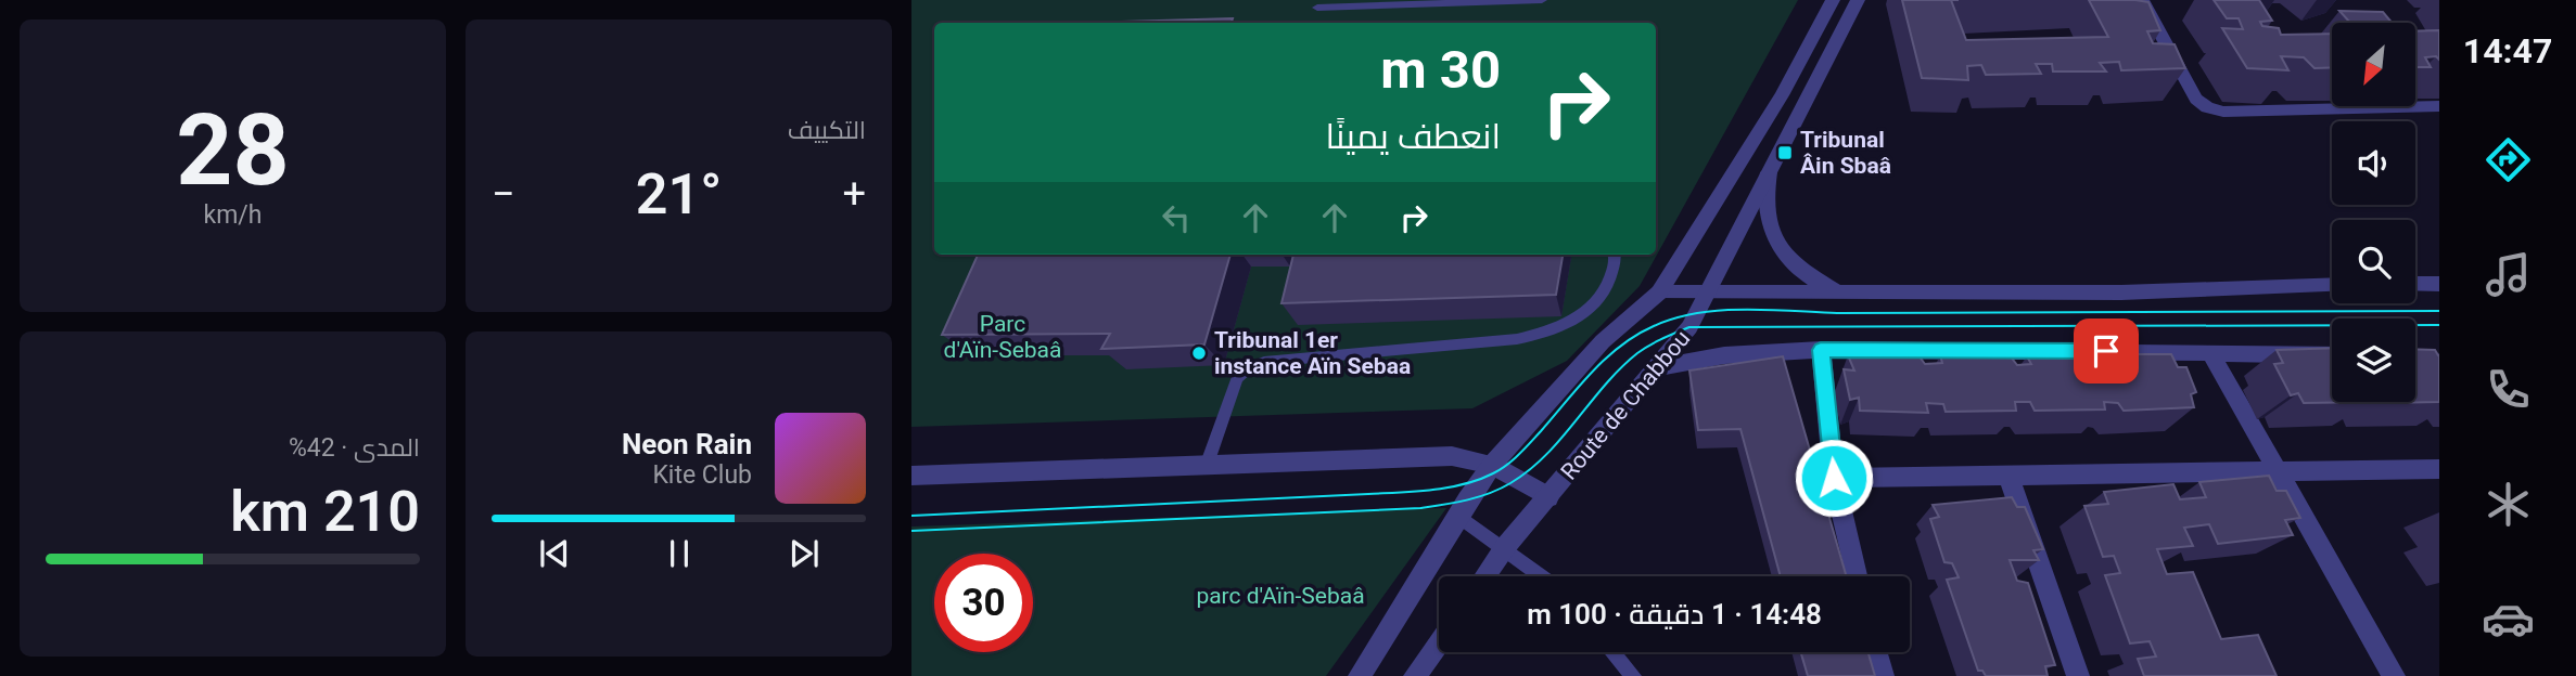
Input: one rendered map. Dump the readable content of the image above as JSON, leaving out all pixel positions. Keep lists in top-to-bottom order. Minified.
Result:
{"streets":{"street":["Route de Chabbou"]},"parks":["Parc d'Aïn-Sebaâ","parc d'Aïn-Sebaâ"],"places":{"transit":["Tribunal Âin Sbaâ"],"other":["Tribunal 1er instance Aïn Sebaa"]},"north":"bottom left","page":{"tabs":"14:47","tile":["التكييف",["28","km/h"],["المدى · 42%","210 km"]],"turn":["30 m","انعطف يمينًا"],"heat":["−","21°","+"],"song":["Neon Rain","Kite Club"],"limit":"30","trip":"14:48 · 1 دقيقة · 100 m"}}
